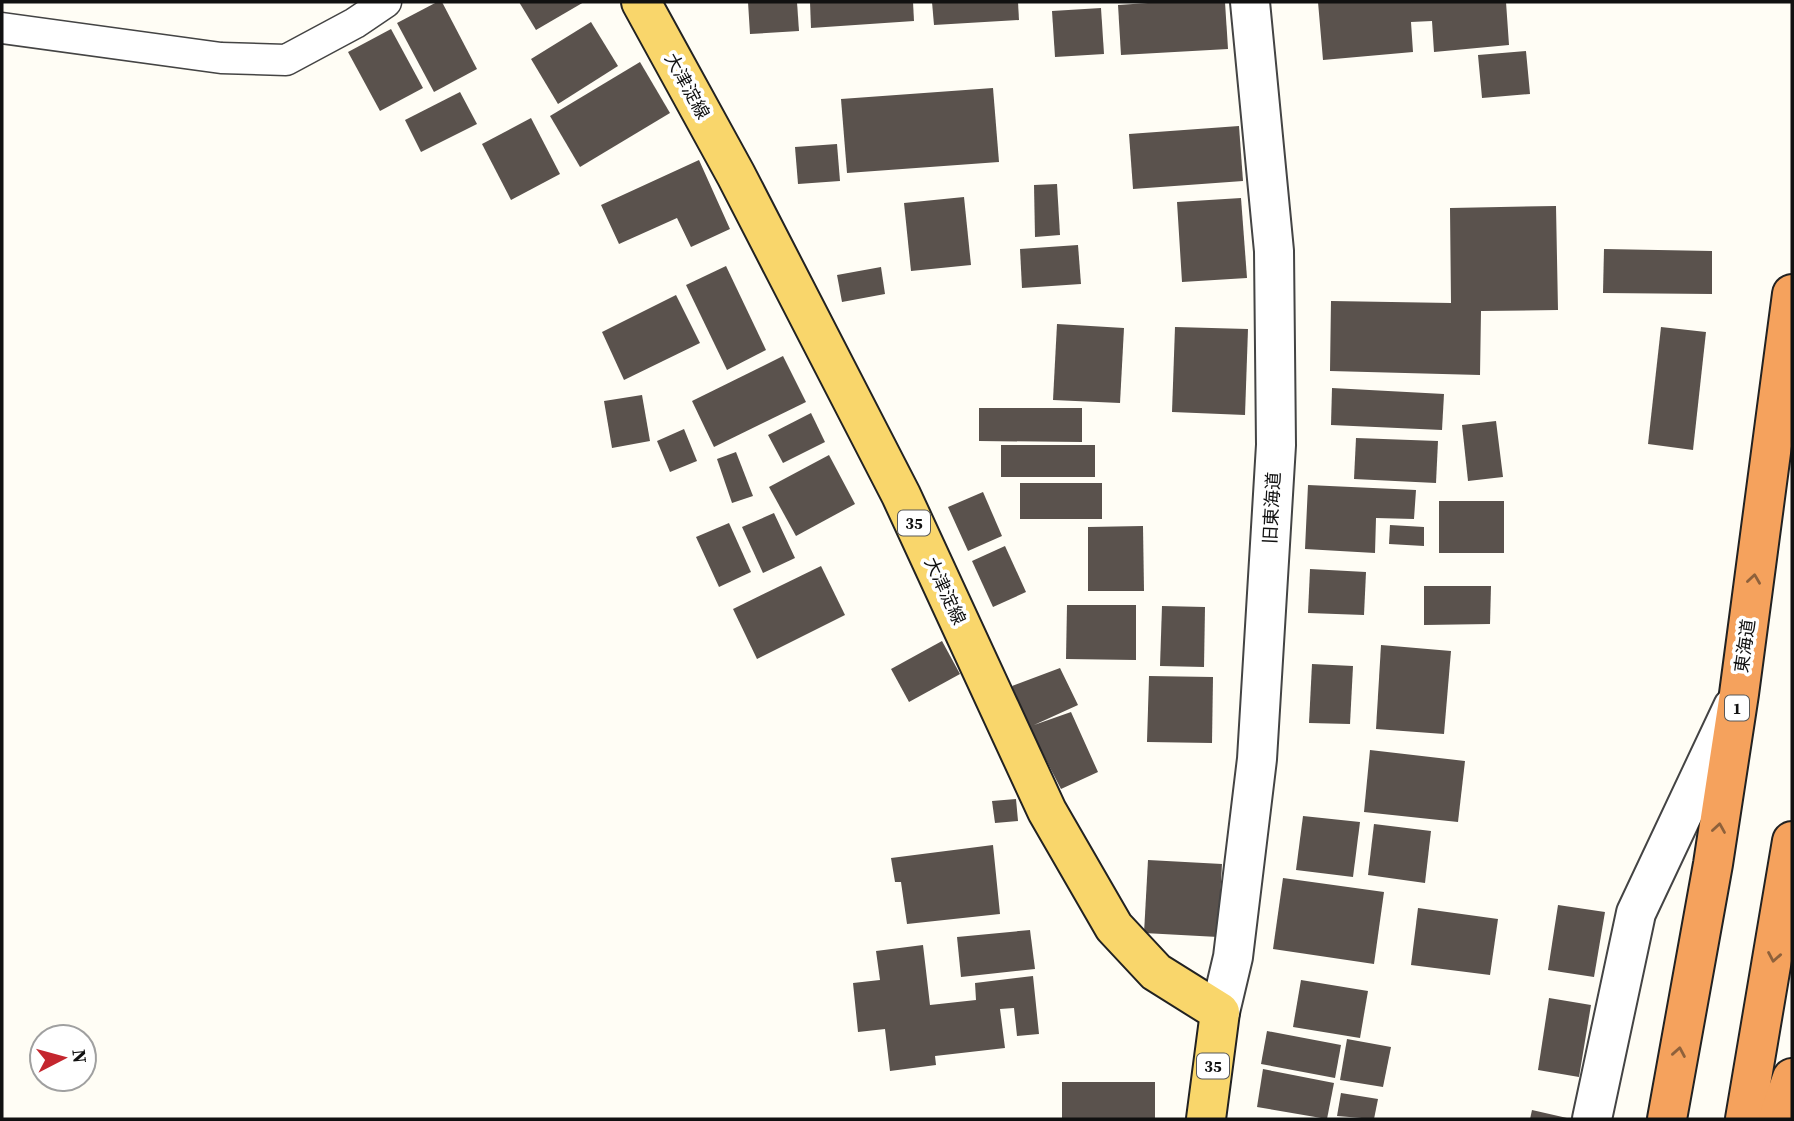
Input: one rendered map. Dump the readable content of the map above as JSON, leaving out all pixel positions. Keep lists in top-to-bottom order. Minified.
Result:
{"streets":{"highway":["東海道","1"],"main road":["大津淀線","35"],"street":["旧東海道"]},"crossings":[["大津淀線","旧東海道"],["大津淀線","35"],["旧東海道","35"]],"north":"right"}
